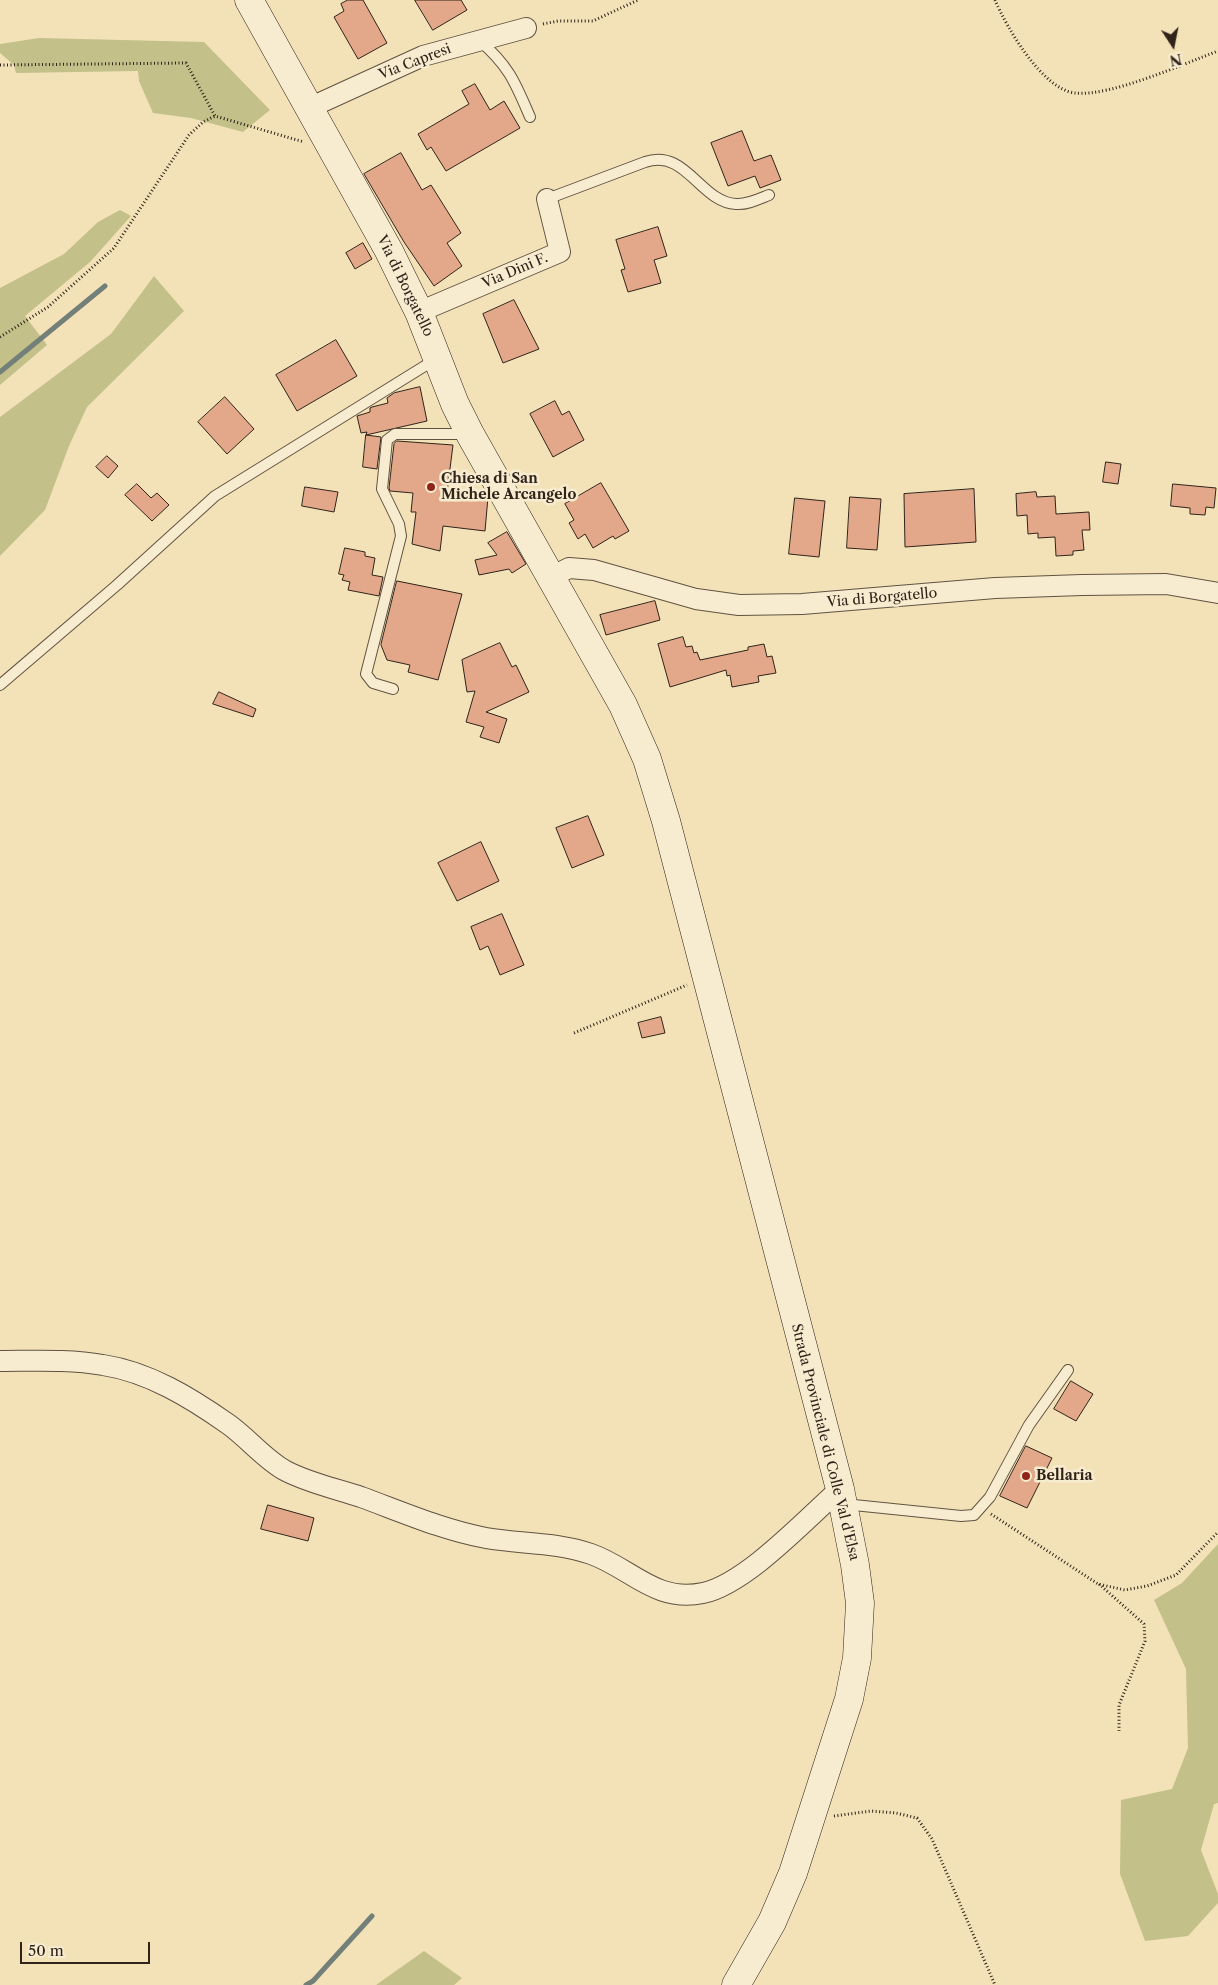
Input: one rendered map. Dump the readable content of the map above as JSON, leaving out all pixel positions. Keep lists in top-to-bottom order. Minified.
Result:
{"streets":{"main road":["Via di Borgatello","Strada Provinciale di Colle Val d'Elsa"],"street":["Via Capresi","Via Dini F."]},"crossings":[["Via Capresi","Via di Borgatello"],["Via Dini F.","Via di Borgatello"],["Via di Borgatello","Strada Provinciale di Colle Val d'Elsa"]],"places":["Chiesa di San Michele Arcangelo","Bellaria"],"scale_bar":"50 m","north":"bottom"}
